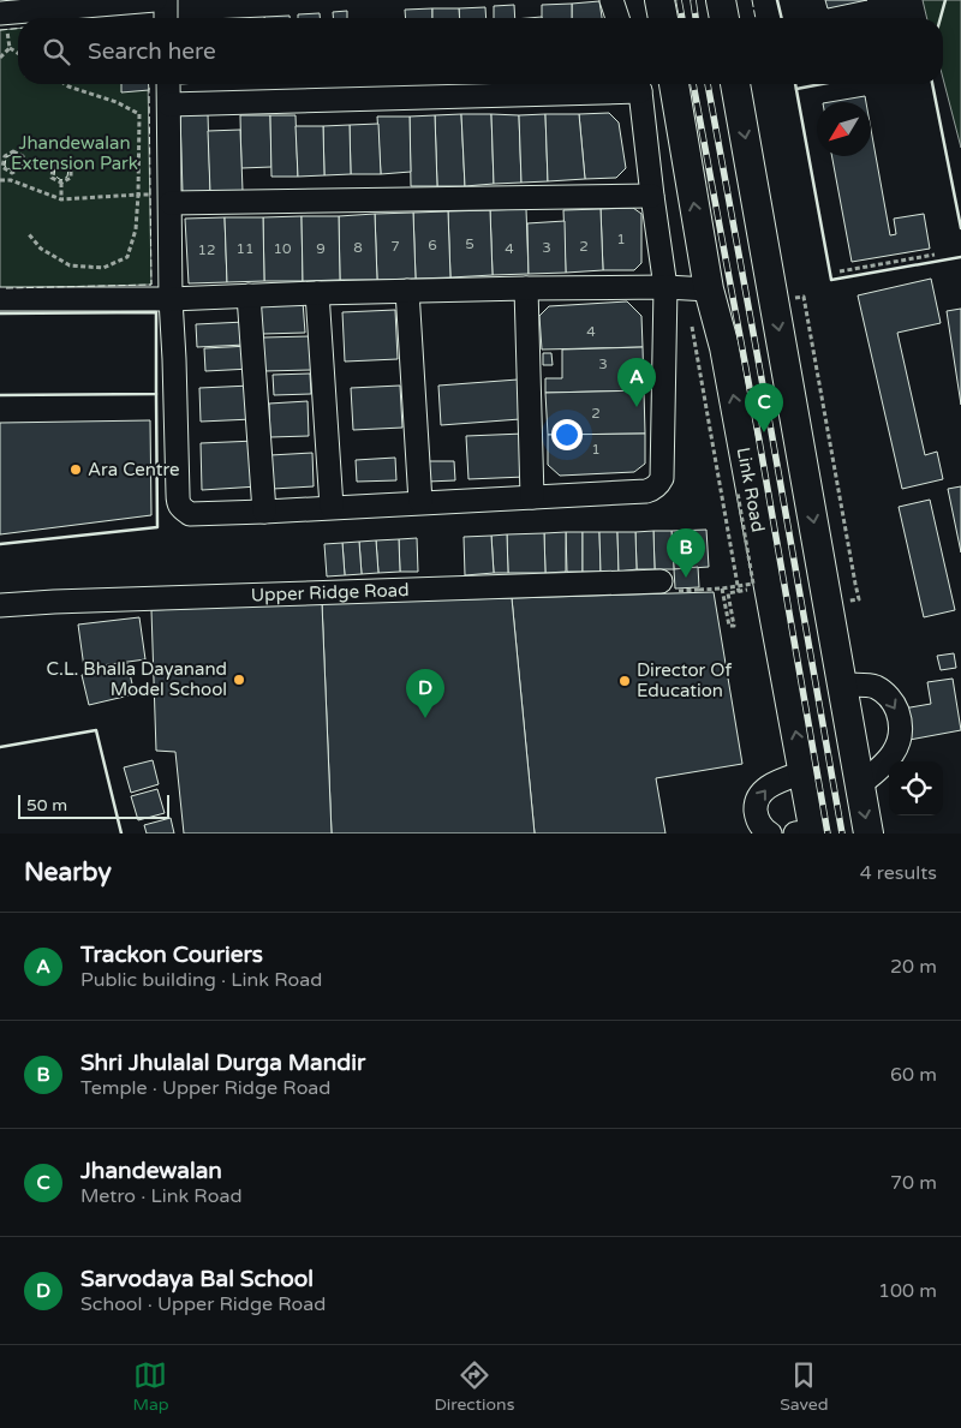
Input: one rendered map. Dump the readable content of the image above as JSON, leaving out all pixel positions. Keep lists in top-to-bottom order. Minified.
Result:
{"streets":{"main road":["Link Road"],"street":["Upper Ridge Road"]},"parks":["Jhandewalan Extension Park"],"places":["Ara Centre","C.L. Bhalla Dayanand Model School","Director Of Education"],"house_numbers":["1","5","6","7","2","8","3","11","10","9","4","12","4","3","2","1"],"scale_bar":"50 m","north":"bottom left","page":{"search":"Search here","pins":["A","C","B","D"],"scale":"50 m","heading":["Nearby","4 results"],"list":[{"mark":"A","name":"Trackon Couriers","note":"Public building · Link Road","value":"20 m"},{"mark":"B","name":"Shri Jhulalal Durga Mandir","note":"Temple · Upper Ridge Road","value":"60 m"},{"mark":"C","name":"Jhandewalan","note":"Metro · Link Road","value":"70 m"},{"mark":"D","name":"Sarvodaya Bal School","note":"School · Upper Ridge Road","value":"100 m"}],"nav":["Map","Directions","Saved"]}}
